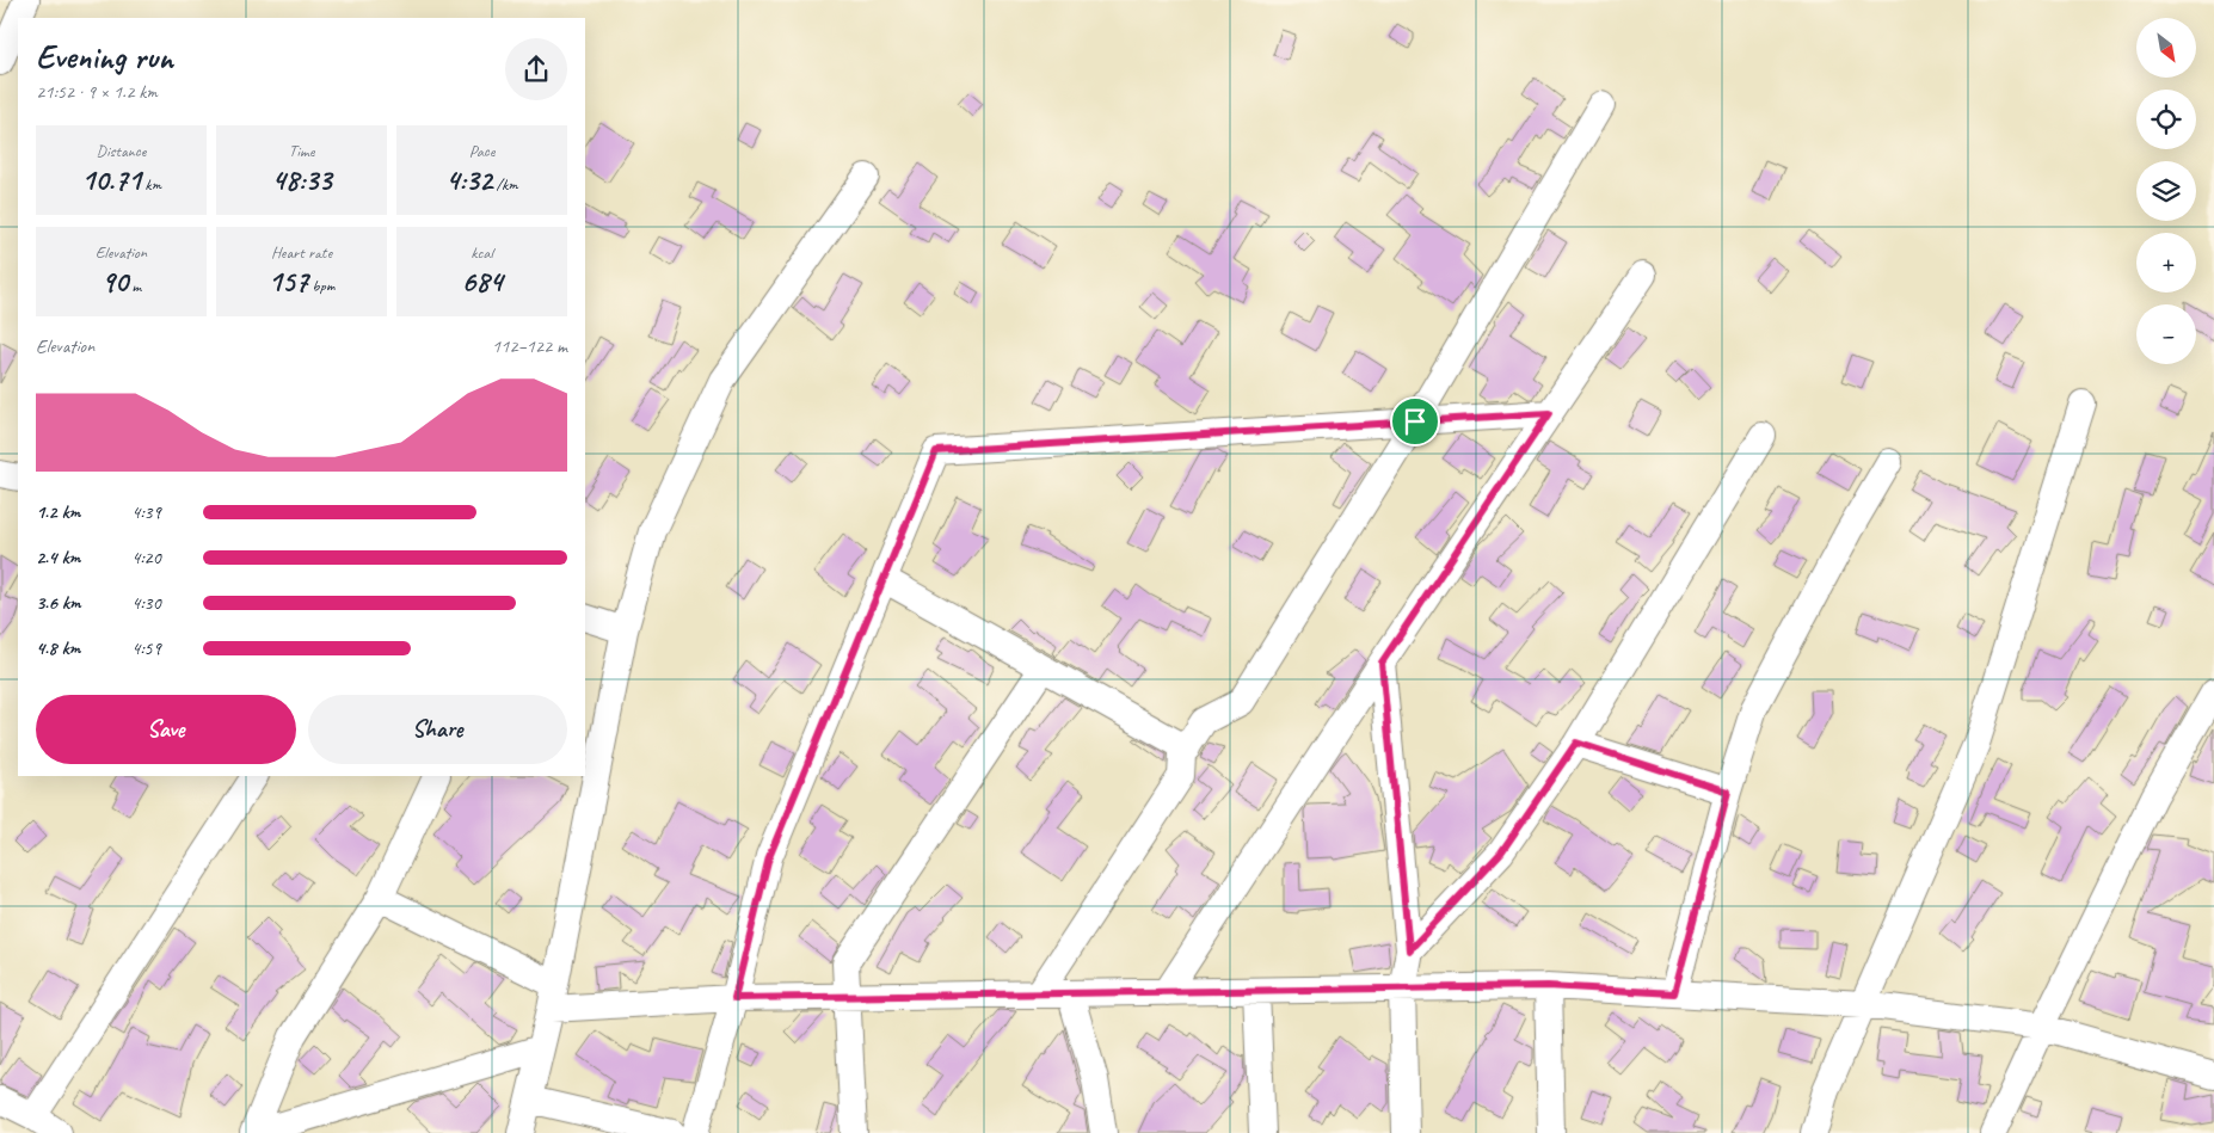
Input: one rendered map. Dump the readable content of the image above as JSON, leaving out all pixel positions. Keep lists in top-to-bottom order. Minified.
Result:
{"north":"bottom right","page":{"map_buttons":["+","−"],"heading":["Evening run","21:52 · 9 × 1.2 km"],"stats":[["Distance","10.71 km"],["Time","48:33"],["Pace","4:32 /km"],["Elevation","90 m"],["Heart rate","157 bpm"],["kcal","684"]],"chart":["Elevation","112–122 m"],"list":[{"name":"1.2 km","note":"4:39"},{"name":"2.4 km","note":"4:20"},{"name":"3.6 km","note":"4:30"},{"name":"4.8 km","note":"4:59"}],"buttons":["Save","Share"]}}
